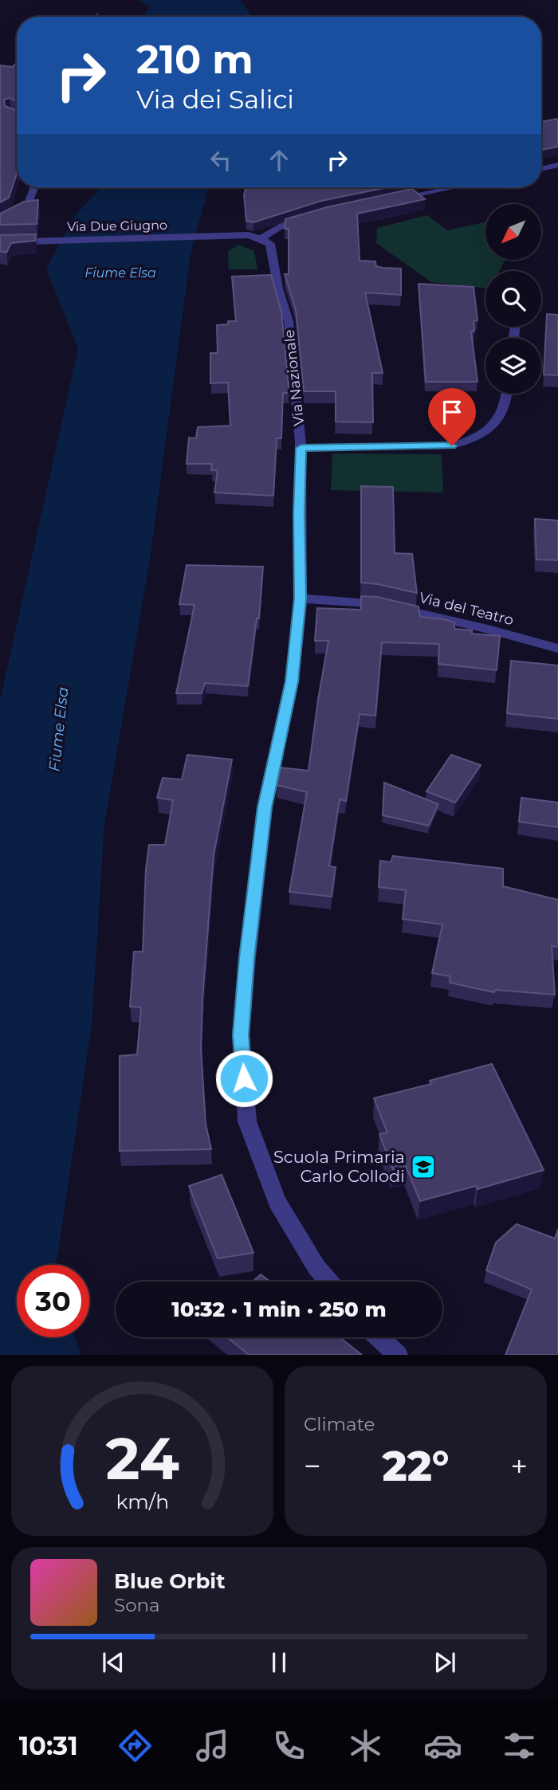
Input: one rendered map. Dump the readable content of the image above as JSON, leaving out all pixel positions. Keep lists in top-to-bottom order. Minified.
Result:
{"streets":{"street":["Via Due Giugno","Via Nazionale","Via del Teatro"]},"crossings":[["Via Due Giugno","Via Nazionale"],["Via Nazionale","Via del Teatro"]],"water":["Fiume Elsa"],"places":{"school or university":["Scuola Primaria Carlo Collodi"]},"north":"bottom left","page":{"turn":["210 m","Via dei Salici"],"limit":"30","trip":"10:32 · 1 min · 250 m","tile":"Climate","heat":["−","22°","+"],"song":["Blue Orbit","Sona"],"tabs":"10:31","gauge":["24","km/h"]}}
